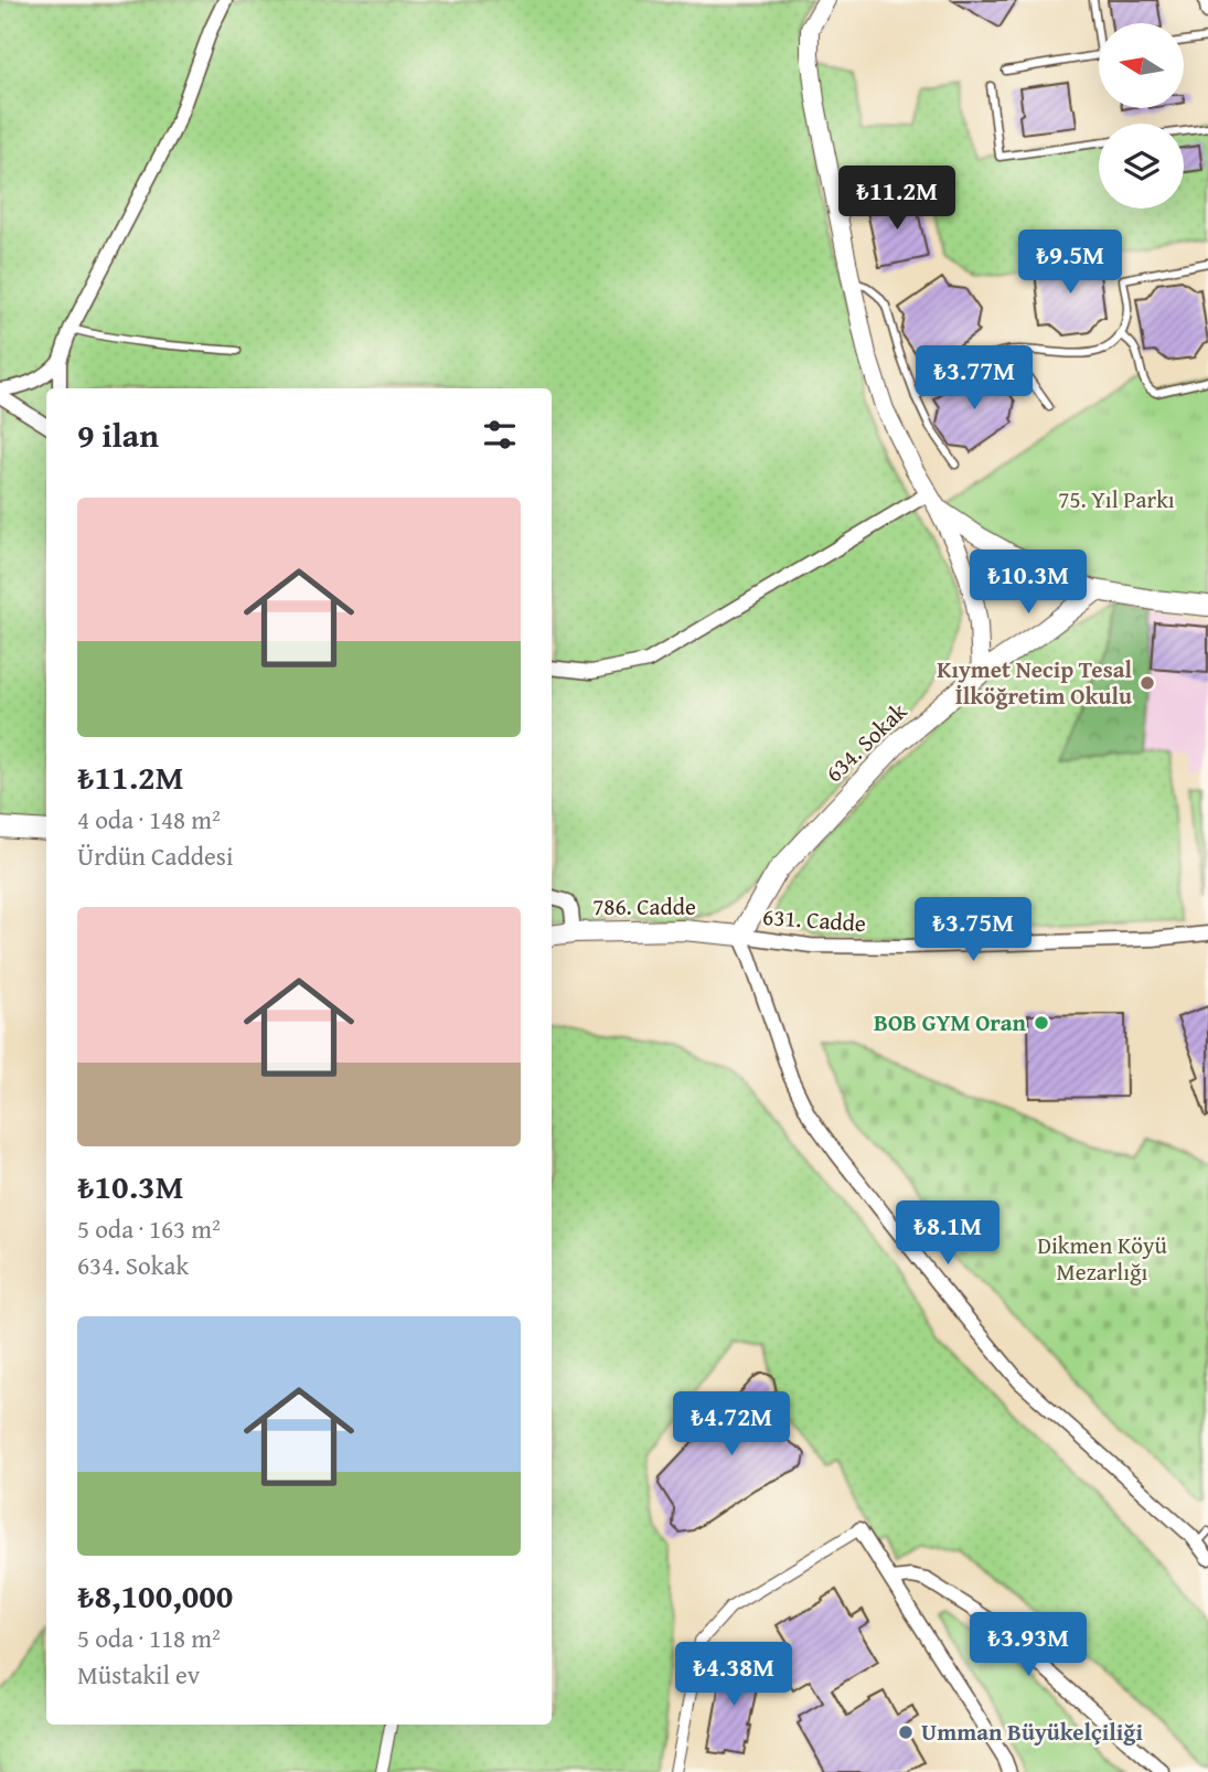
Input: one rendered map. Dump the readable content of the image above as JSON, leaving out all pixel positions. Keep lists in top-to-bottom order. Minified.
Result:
{"streets":{"main road":["634. Sokak","786. Cadde"],"street":["631. Cadde"]},"crossings":[["634. Sokak","786. Cadde"],["634. Sokak","631. Cadde"],["786. Cadde","631. Cadde"]],"parks":["75. Yıl Parkı","Dikmen Köyü Mezarlığı"],"places":["Kıymet Necip Tesal İlköğretim Okulu","BOB GYM Oran","Umman Büyükelçiliği"],"north":"left","page":{"price":["₺11.2M","₺9.5M","₺3.77M","₺10.3M","₺3.75M","₺8.1M","₺4.72M","₺3.93M","₺4.38M"],"heading":"9 ilan","list":[{"name":"₺11.2M","note":"4 oda · 148 m² · Ürdün Caddesi"},{"name":"₺10.3M","note":"5 oda · 163 m² · 634. Sokak"},{"name":"₺8,100,000","note":"5 oda · 118 m² · Müstakil ev"}]}}
